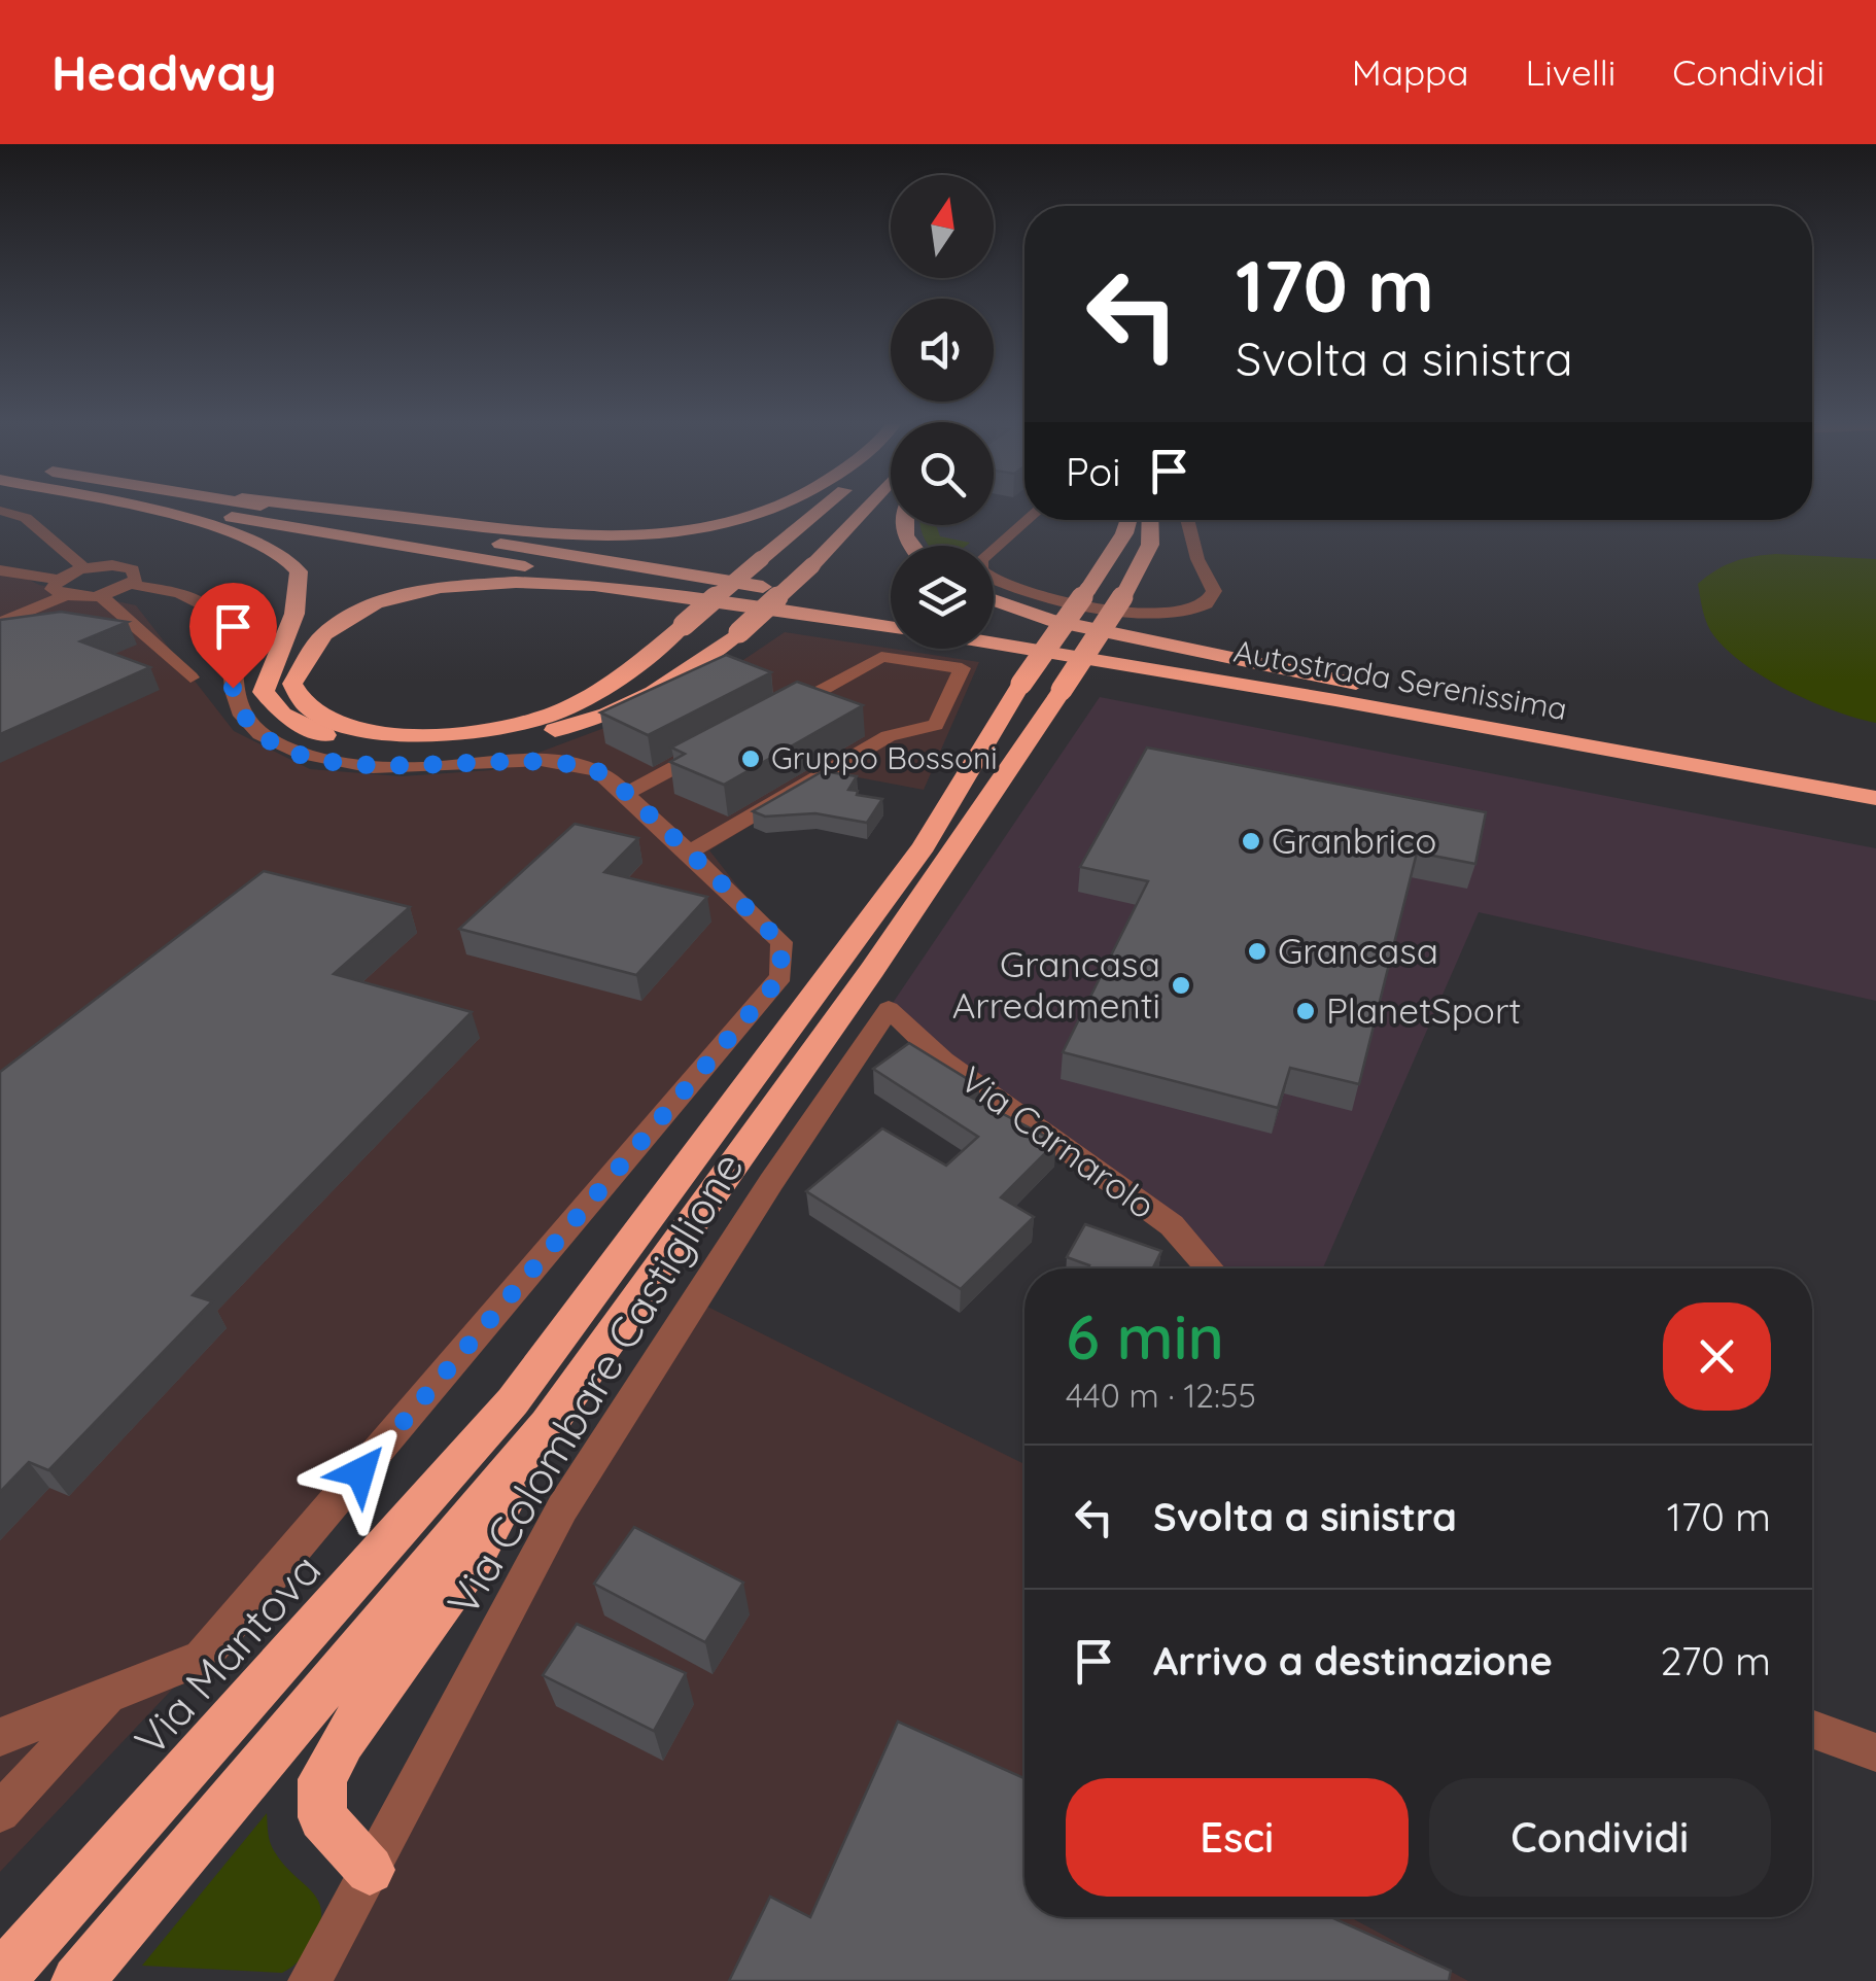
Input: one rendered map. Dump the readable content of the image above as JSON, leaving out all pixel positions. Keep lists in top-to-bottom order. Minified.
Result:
{"streets":{"highway":["Autostrada Serenissima","Via Mantova"],"street":["Via Carnarolo","Via Colombare Castiglione"]},"crossings":[["Via Carnarolo","Via Colombare Castiglione"]],"places":["Gruppo Bossoni","Granbrico","Grancasa","Grancasa Arredamenti","PlanetSport"],"north":"top","page":{"header":"Headway","nav":["Mappa","Livelli","Condividi"],"turn":["170 m","Svolta a sinistra"],"then":"Poi","heading":["6 min","440 m · 12:55"],"list":[{"name":"Svolta a sinistra","value":"170 m"},{"name":"Arrivo a destinazione","value":"270 m"}],"buttons":["Esci","Condividi"]}}
